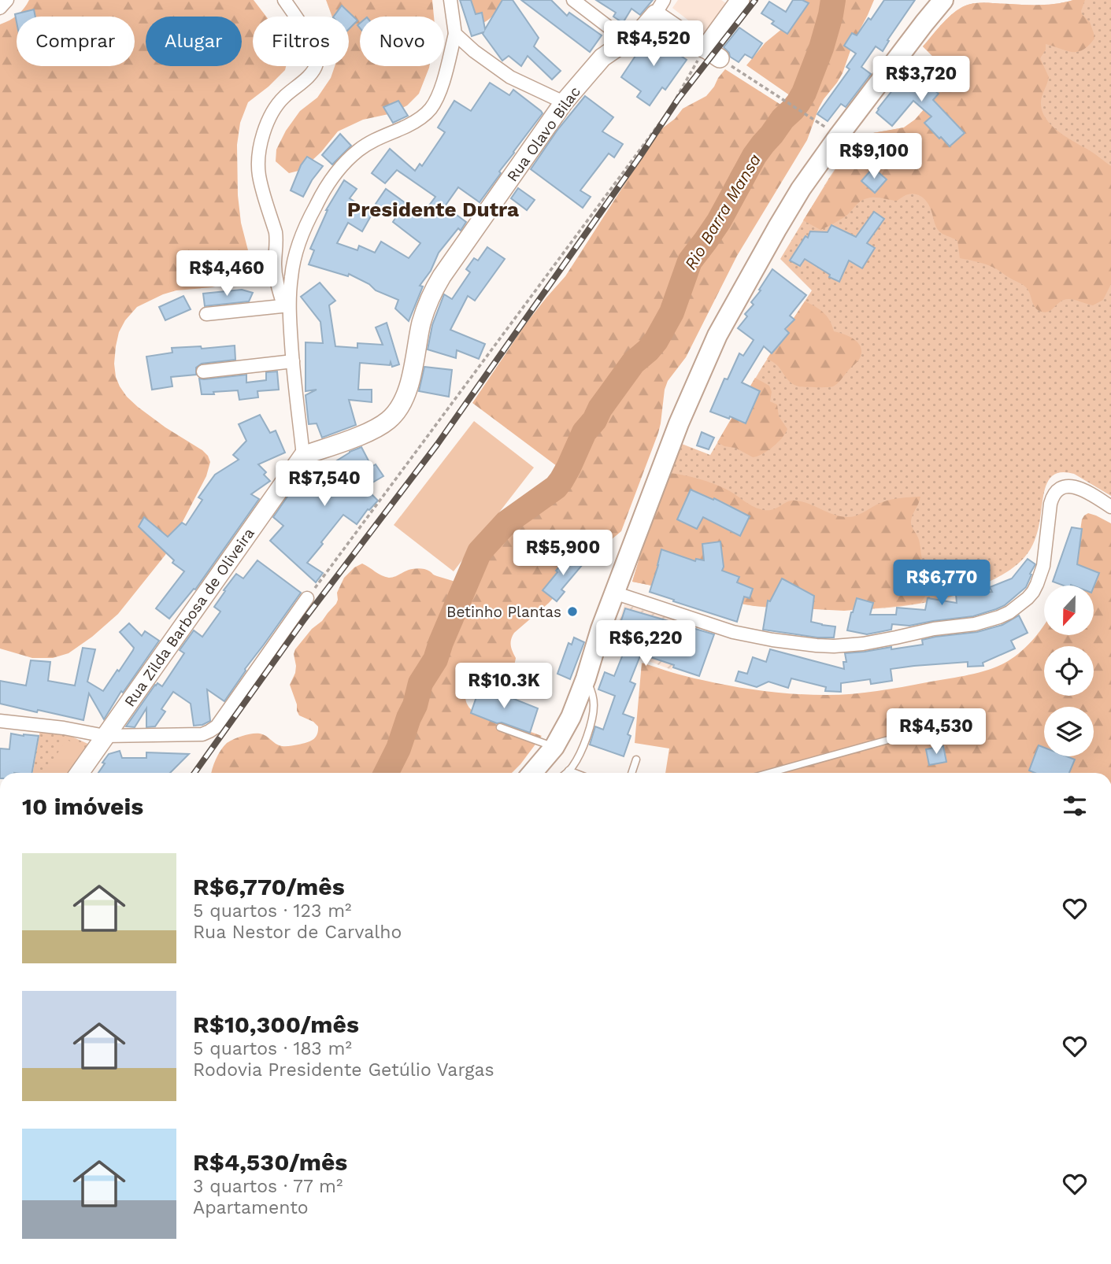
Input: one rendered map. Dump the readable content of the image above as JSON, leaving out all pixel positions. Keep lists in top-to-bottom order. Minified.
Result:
{"streets":{"street":["Rua Olavo Bilac","Rua Zilda Barbosa de Oliveira"]},"crossings":[["Rua Olavo Bilac","Rua Zilda Barbosa de Oliveira"]],"districts":["Presidente Dutra"],"water":["Rio Barra Mansa"],"places":["Betinho Plantas"],"north":"bottom","page":{"chip":["Comprar","Alugar","Filtros","Novo"],"price":["R$4,520","R$3,720","R$9,100","R$4,460","R$7,540","R$5,900","R$6,770","R$6,220","R$10.3K","R$4,530"],"heading":"10 imóveis","list":[{"name":"R$6,770/mês","note":"5 quartos · 123 m² · Rua Nestor de Carvalho"},{"name":"R$10,300/mês","note":"5 quartos · 183 m² · Rodovia Presidente Getúlio Vargas"},{"name":"R$4,530/mês","note":"3 quartos · 77 m² · Apartamento"}]}}
